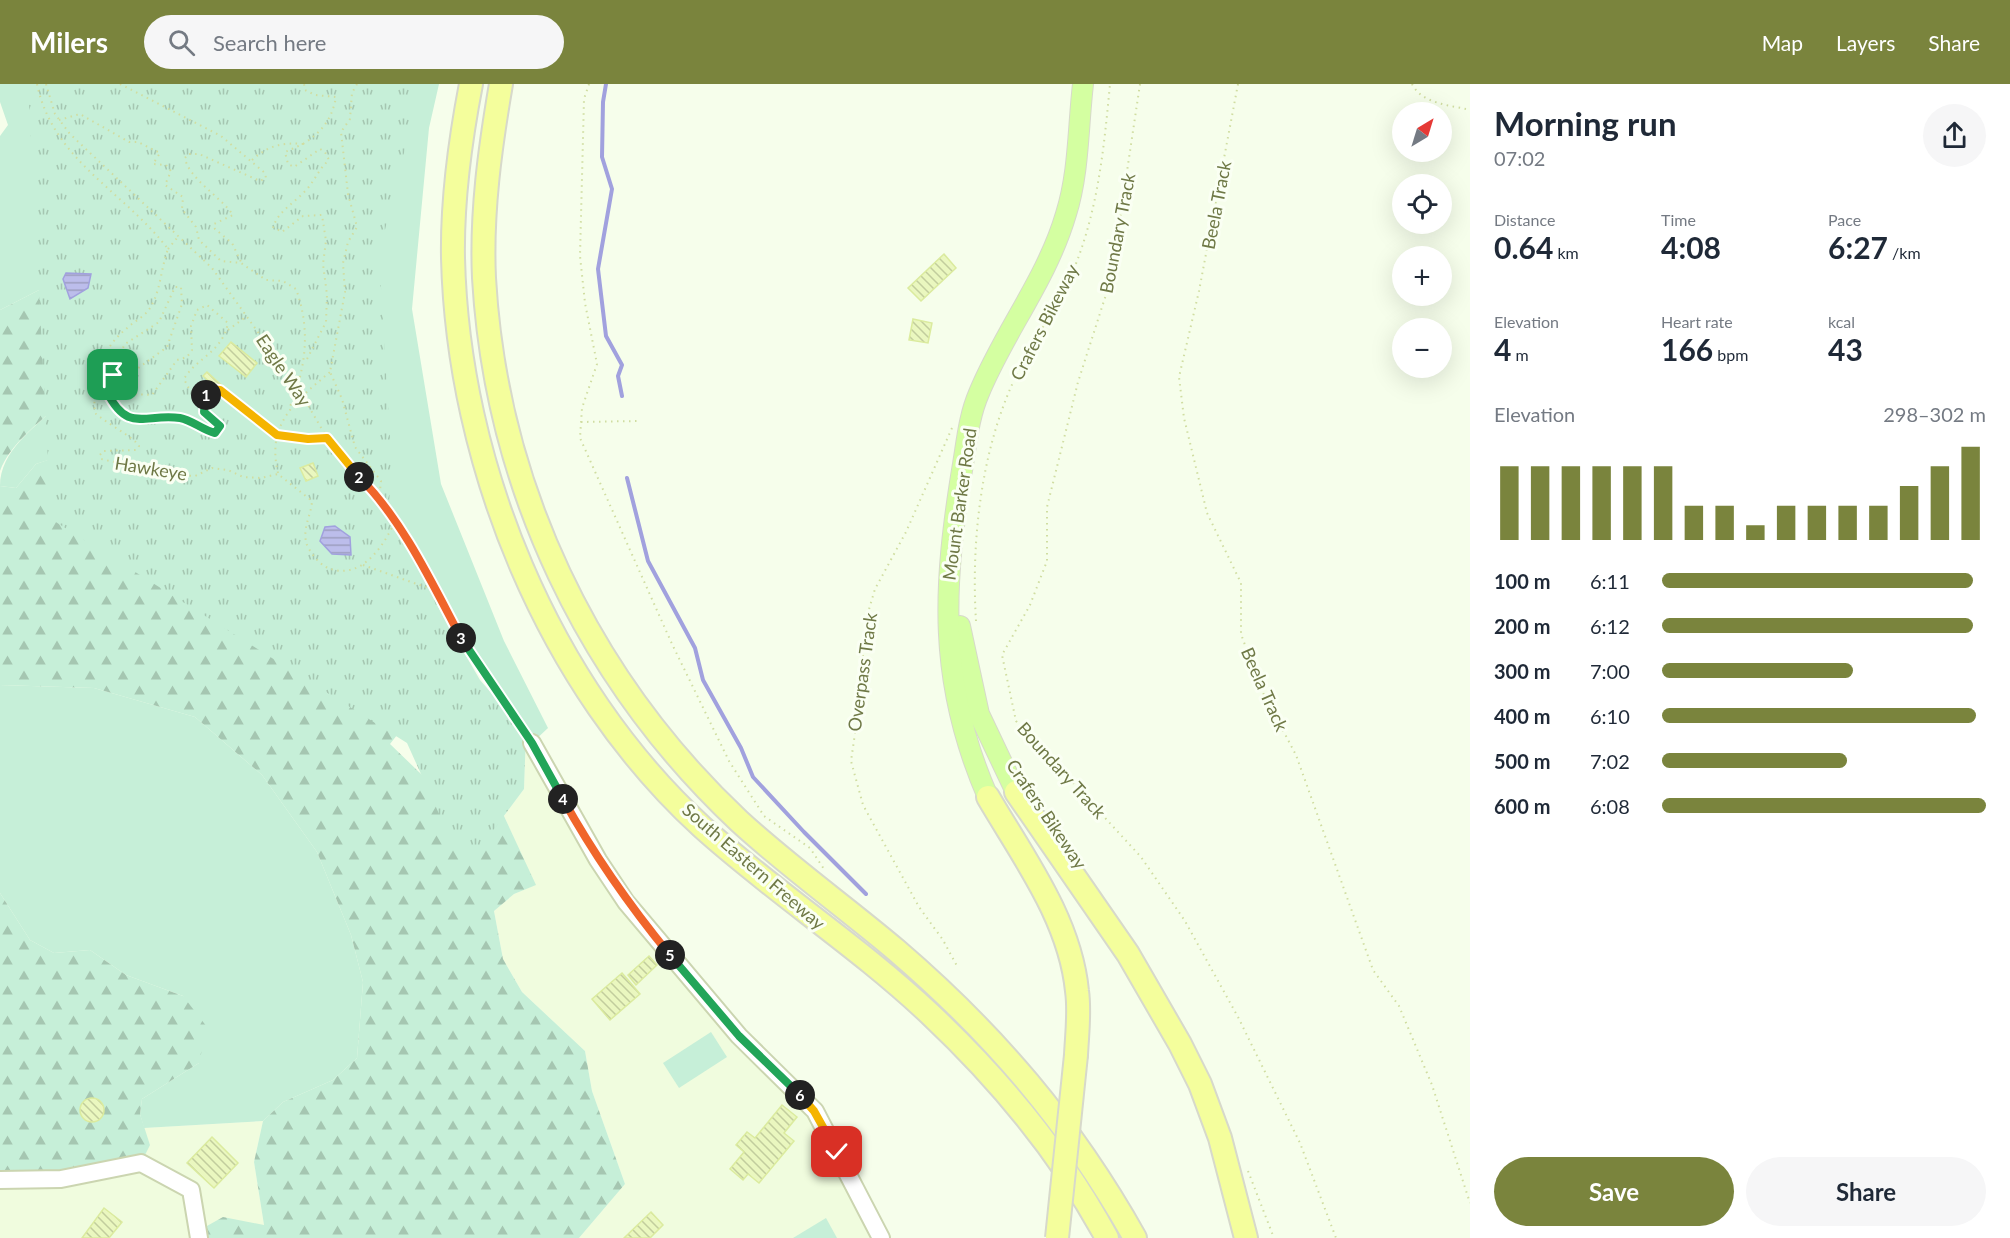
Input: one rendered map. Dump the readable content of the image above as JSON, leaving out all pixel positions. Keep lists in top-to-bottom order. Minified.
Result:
{"streets":{"highway":["South Eastern Freeway"],"main road":["Mount Barker Road"],"path":["Beela Track","Boundary Track","Crafers Bikeway","Eagle Way","Hawkeye","Overpass Track"]},"north":"top right","page":{"header":"Milers","search":"Search here","nav":["Map","Layers","Share"],"heading":["Morning run","07:02"],"map_buttons":["+","−"],"stats":[["Distance","0.64 km"],["Time","4:08"],["Pace","6:27 /km"],["Elevation","4 m"],["Heart rate","166 bpm"],["kcal","43"]],"pins":["1","2","3","4","5","6"],"chart":["Elevation","298–302 m"],"list":[{"name":"100 m","note":"6:11"},{"name":"200 m","note":"6:12"},{"name":"300 m","note":"7:00"},{"name":"400 m","note":"6:10"},{"name":"500 m","note":"7:02"},{"name":"600 m","note":"6:08"}],"buttons":["Save","Share"]}}
